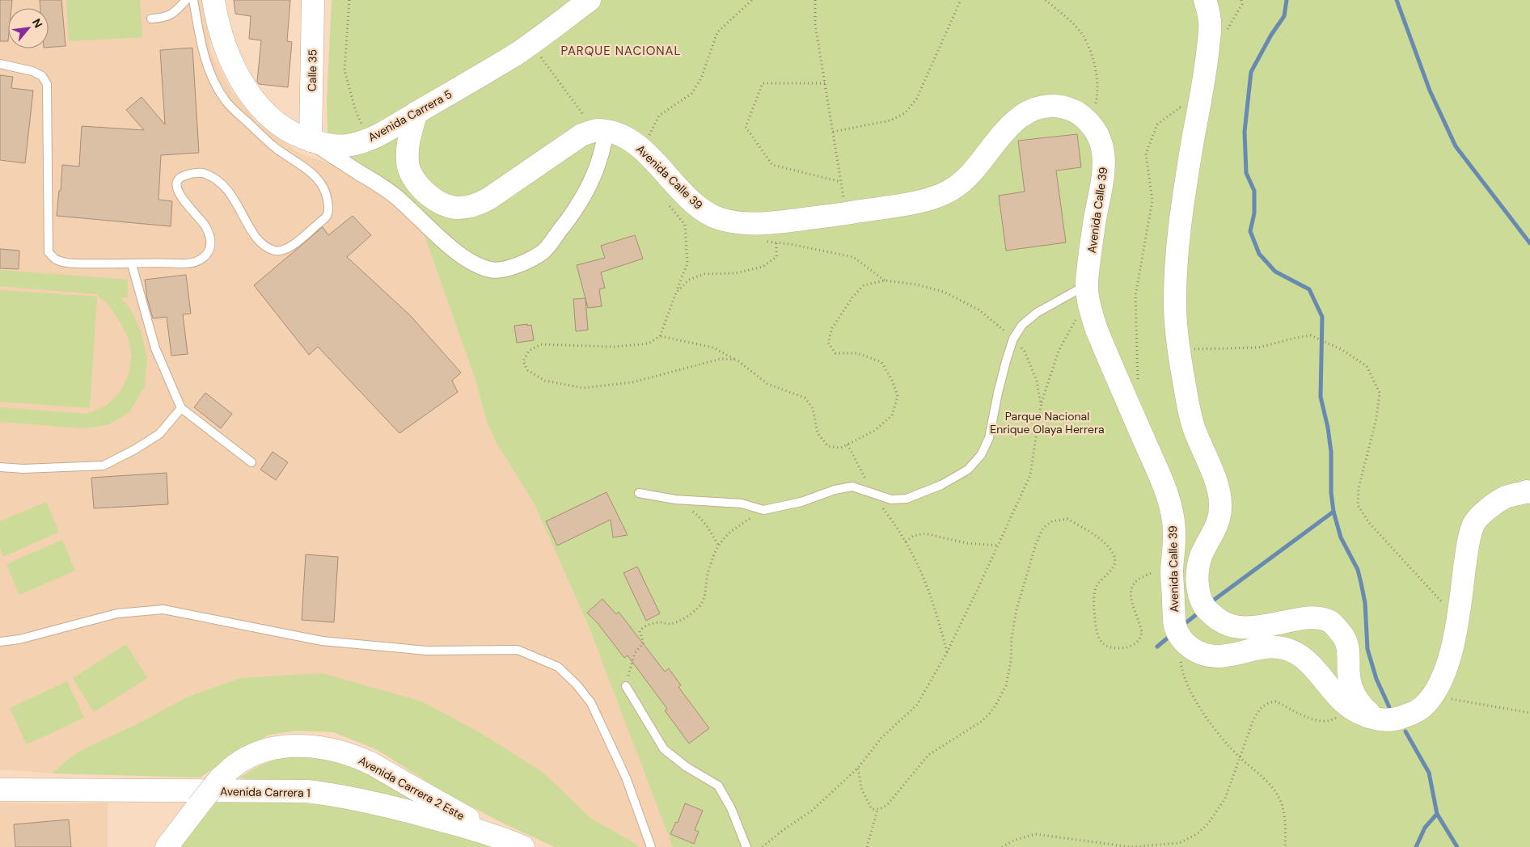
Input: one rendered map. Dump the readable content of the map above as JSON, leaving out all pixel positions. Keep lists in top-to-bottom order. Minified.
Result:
{"streets":{"street":["Calle 35","Avenida Carrera 5","Avenida Calle 39","Avenida Carrera 2 Este","Avenida Carrera 1"]},"crossings":[["Calle 35","Avenida Carrera 5"],["Avenida Carrera 2 Este","Avenida Carrera 1"]],"districts":["PARQUE NACIONAL"],"parks":["Parque Nacional Enrique Olaya Herrera"],"north":"top right"}
